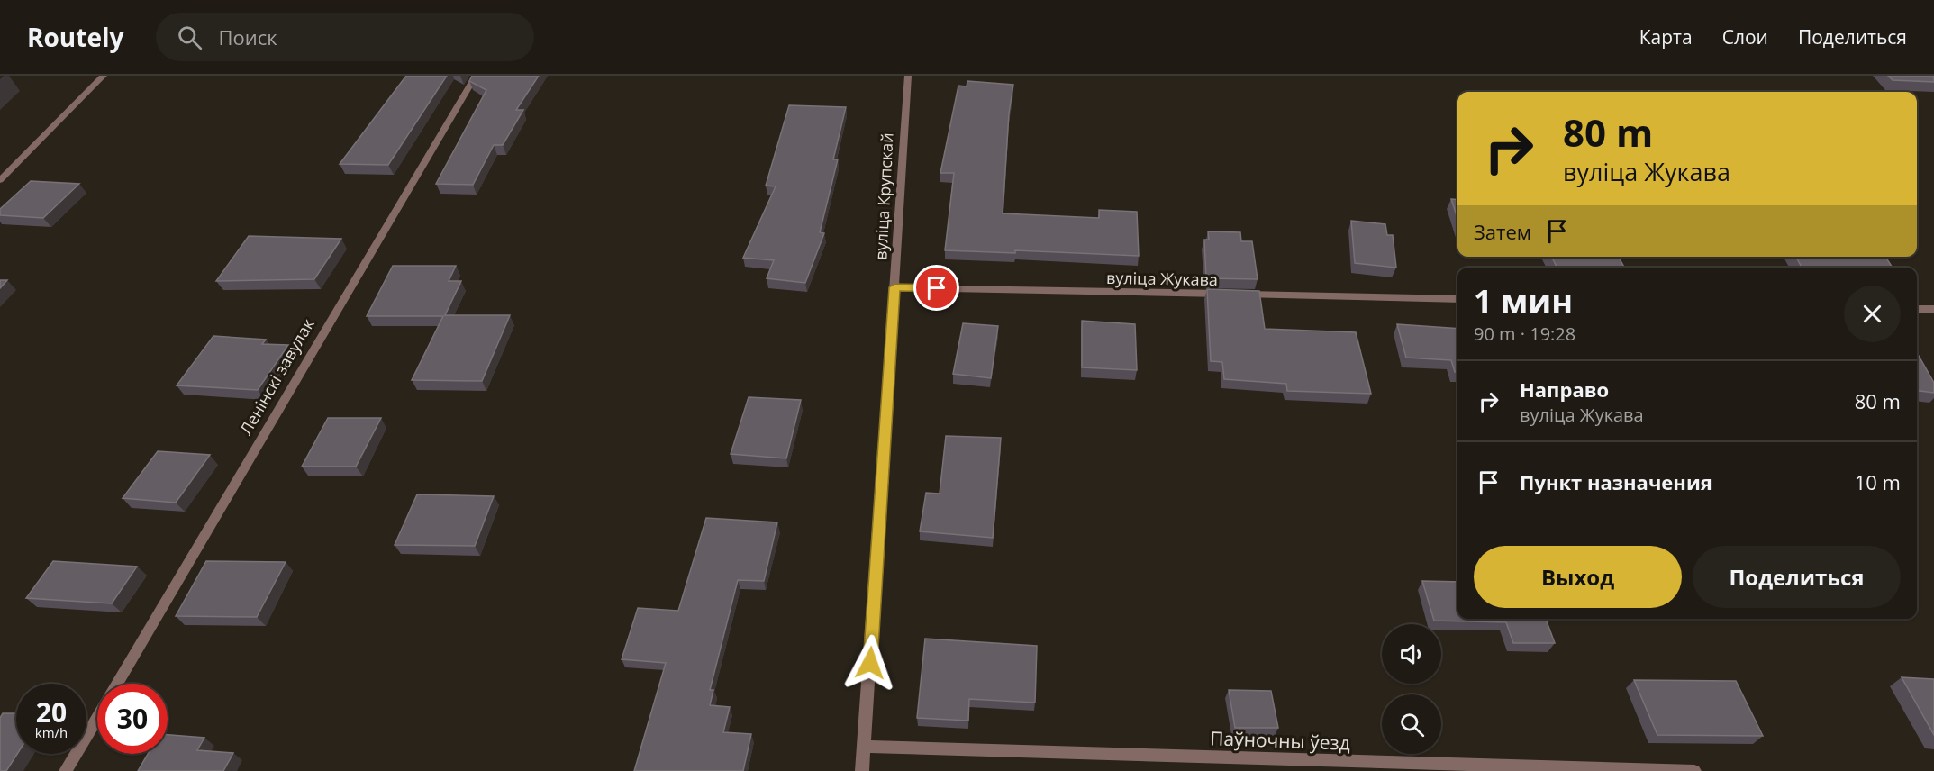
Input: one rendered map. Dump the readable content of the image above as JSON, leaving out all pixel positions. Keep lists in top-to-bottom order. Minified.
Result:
{"streets":{"street":["вуліца Крупскай","вуліца Жукава","Ленінскі завулак","Паўночны ўезд"]},"crossings":[["вуліца Крупскай","вуліца Жукава"],["вуліца Крупскай","Паўночны ўезд"]],"page":{"header":"Routely","search":"Поиск","nav":["Карта","Слои","Поделиться"],"turn":["80 m","вуліца Жукава"],"then":"Затем","heading":["1 мин","90 m · 19:28"],"list":[{"name":"Направо","note":"вуліца Жукава","value":"80 m"},{"name":"Пункт назначения","value":"10 m"}],"buttons":["Выход","Поделиться"],"speed":"20 km/h","limit":"30"}}
